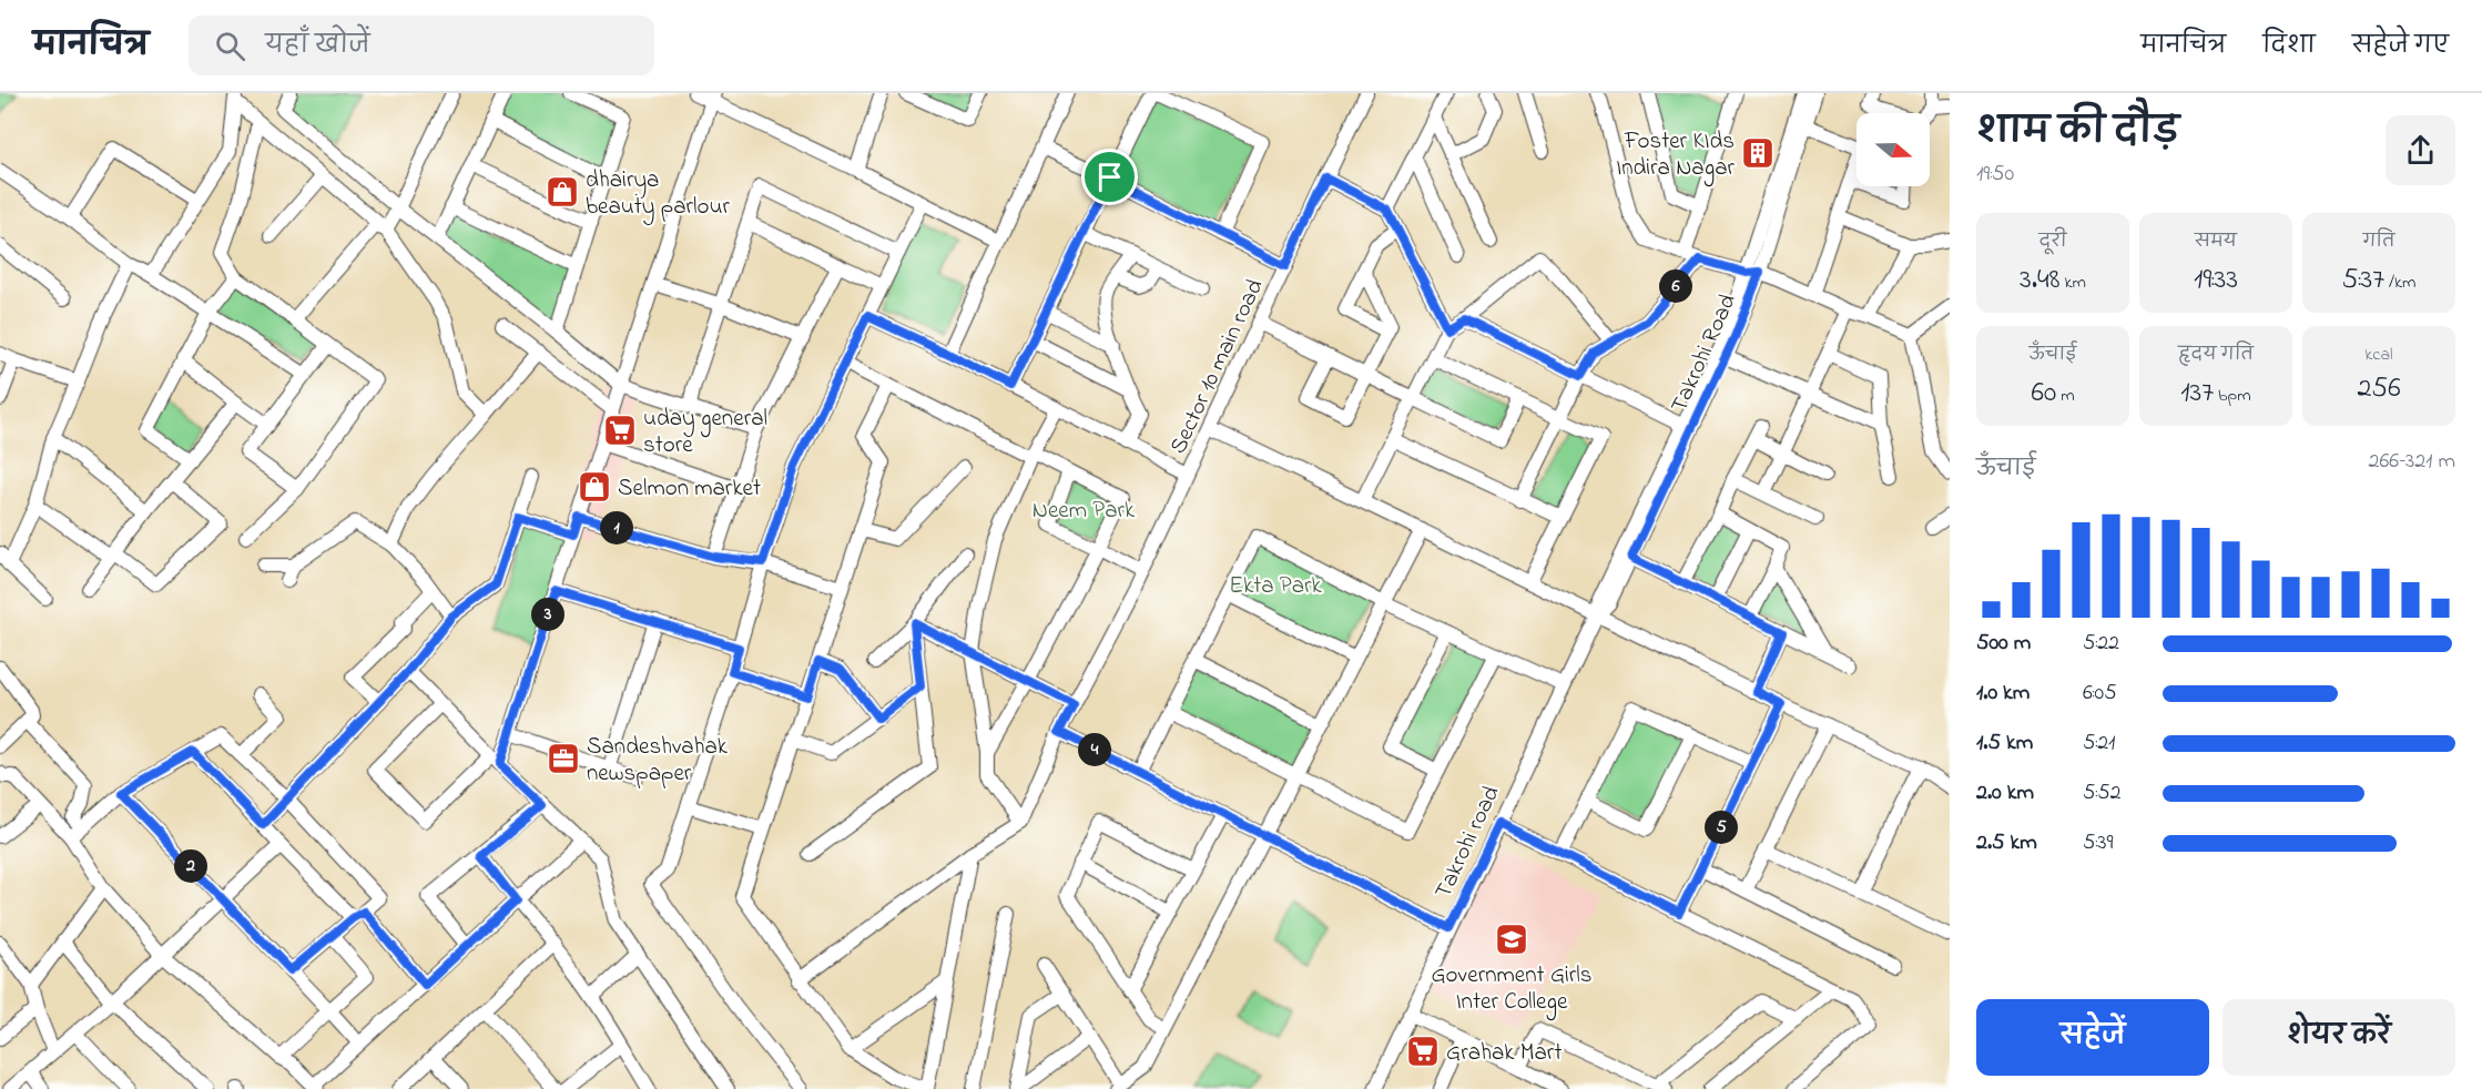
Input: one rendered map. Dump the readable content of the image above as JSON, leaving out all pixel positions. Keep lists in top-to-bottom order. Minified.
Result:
{"streets":{"street":["Takrohi Road","Sector 10 main road","Takrohi road"]},"crossings":[["Takrohi Road","Takrohi road"]],"parks":["Neem Park","Ekta Park"],"places":{"building":["Foster KIds Indira Nagar"],"shop":["dhairya beauty parlour","Selmon market"],"supermarket":["uday general store","Grahak Mart"],"office":["Sandeshvahak newspaper"],"school or university":["Government Girls Inter College"]},"north":"right","page":{"header":"मानचित्र","search":"यहाँ खोजें","nav":["मानचित्र","दिशा","सहेजे गए"],"heading":["शाम की दौड़","19:50"],"stats":[["दूरी","3.48 km"],["समय","19:33"],["गति","5:37 /km"],["ऊँचाई","60 m"],["हृदय गति","137 bpm"],["kcal","256"]],"pins":["6","1","3","4","5","2"],"chart":["ऊँचाई","266–321 m"],"list":[{"name":"500 m","note":"5:22"},{"name":"1.0 km","note":"6:05"},{"name":"1.5 km","note":"5:21"},{"name":"2.0 km","note":"5:52"},{"name":"2.5 km","note":"5:39"}],"buttons":["सहेजें","शेयर करें"]}}
